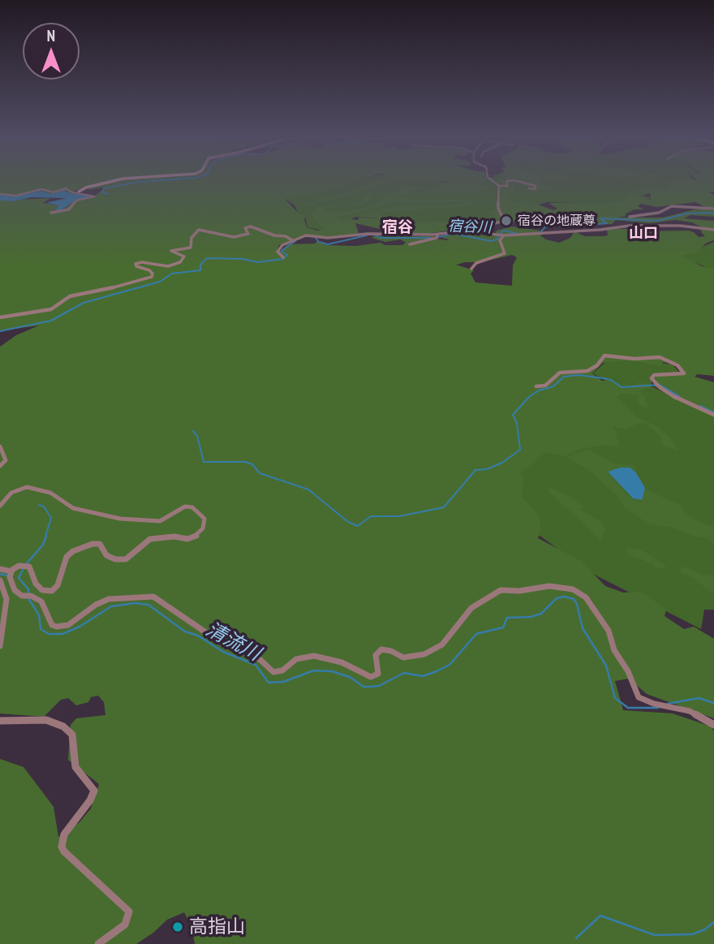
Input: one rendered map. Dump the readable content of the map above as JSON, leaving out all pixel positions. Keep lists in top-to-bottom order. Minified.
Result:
{"districts":["宿谷","山口"],"water":["宿谷川","清流川"],"places":["宿谷の地蔵尊","高指山"],"north":"top"}
